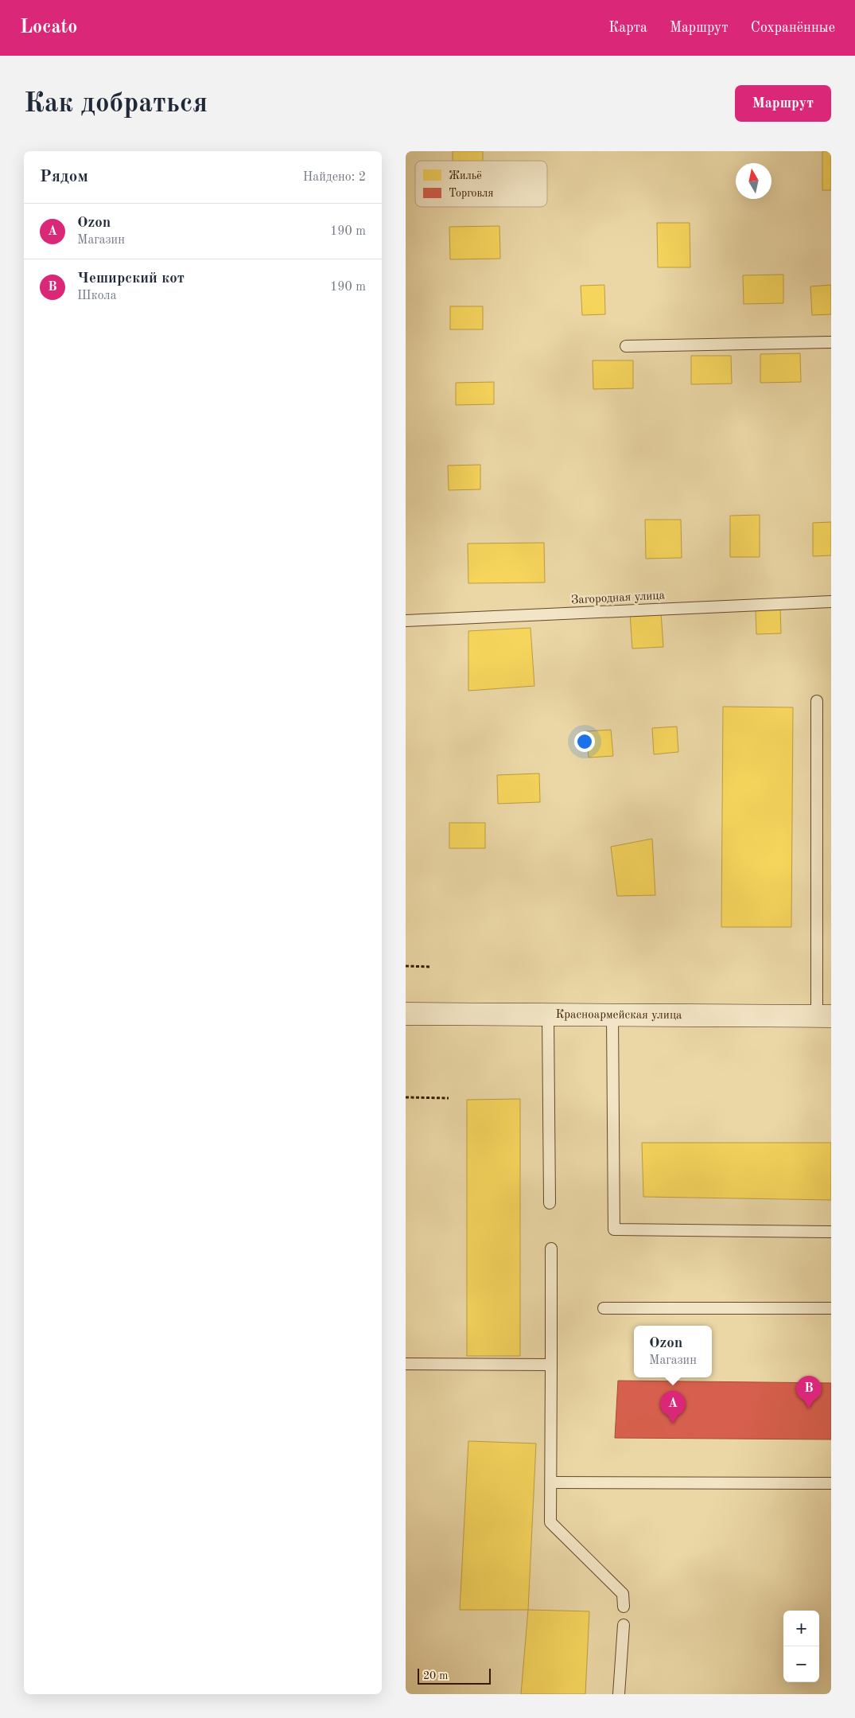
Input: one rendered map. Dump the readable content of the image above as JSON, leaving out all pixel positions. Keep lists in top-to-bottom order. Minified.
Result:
{"streets":{"main road":["Красноармейская улица"],"lane":["Загородная улица"]},"legend":["Жильё","Торговля"],"scale_bar":"20 m","north":"top","page":{"header":"Locato","nav":["Карта","Маршрут","Сохранённые"],"buttons":"Маршрут","title":"Как добраться","heading":["Рядом","Найдено: 2"],"list":[{"mark":"A","name":"Ozon","note":"Магазин","value":"190 m"},{"mark":"B","name":"Чеширский кот","note":"Школа","value":"190 m"}],"popup":["Ozon","Магазин"],"pins":["B","A"],"map_buttons":["+","−"],"scale":"20 m"}}
